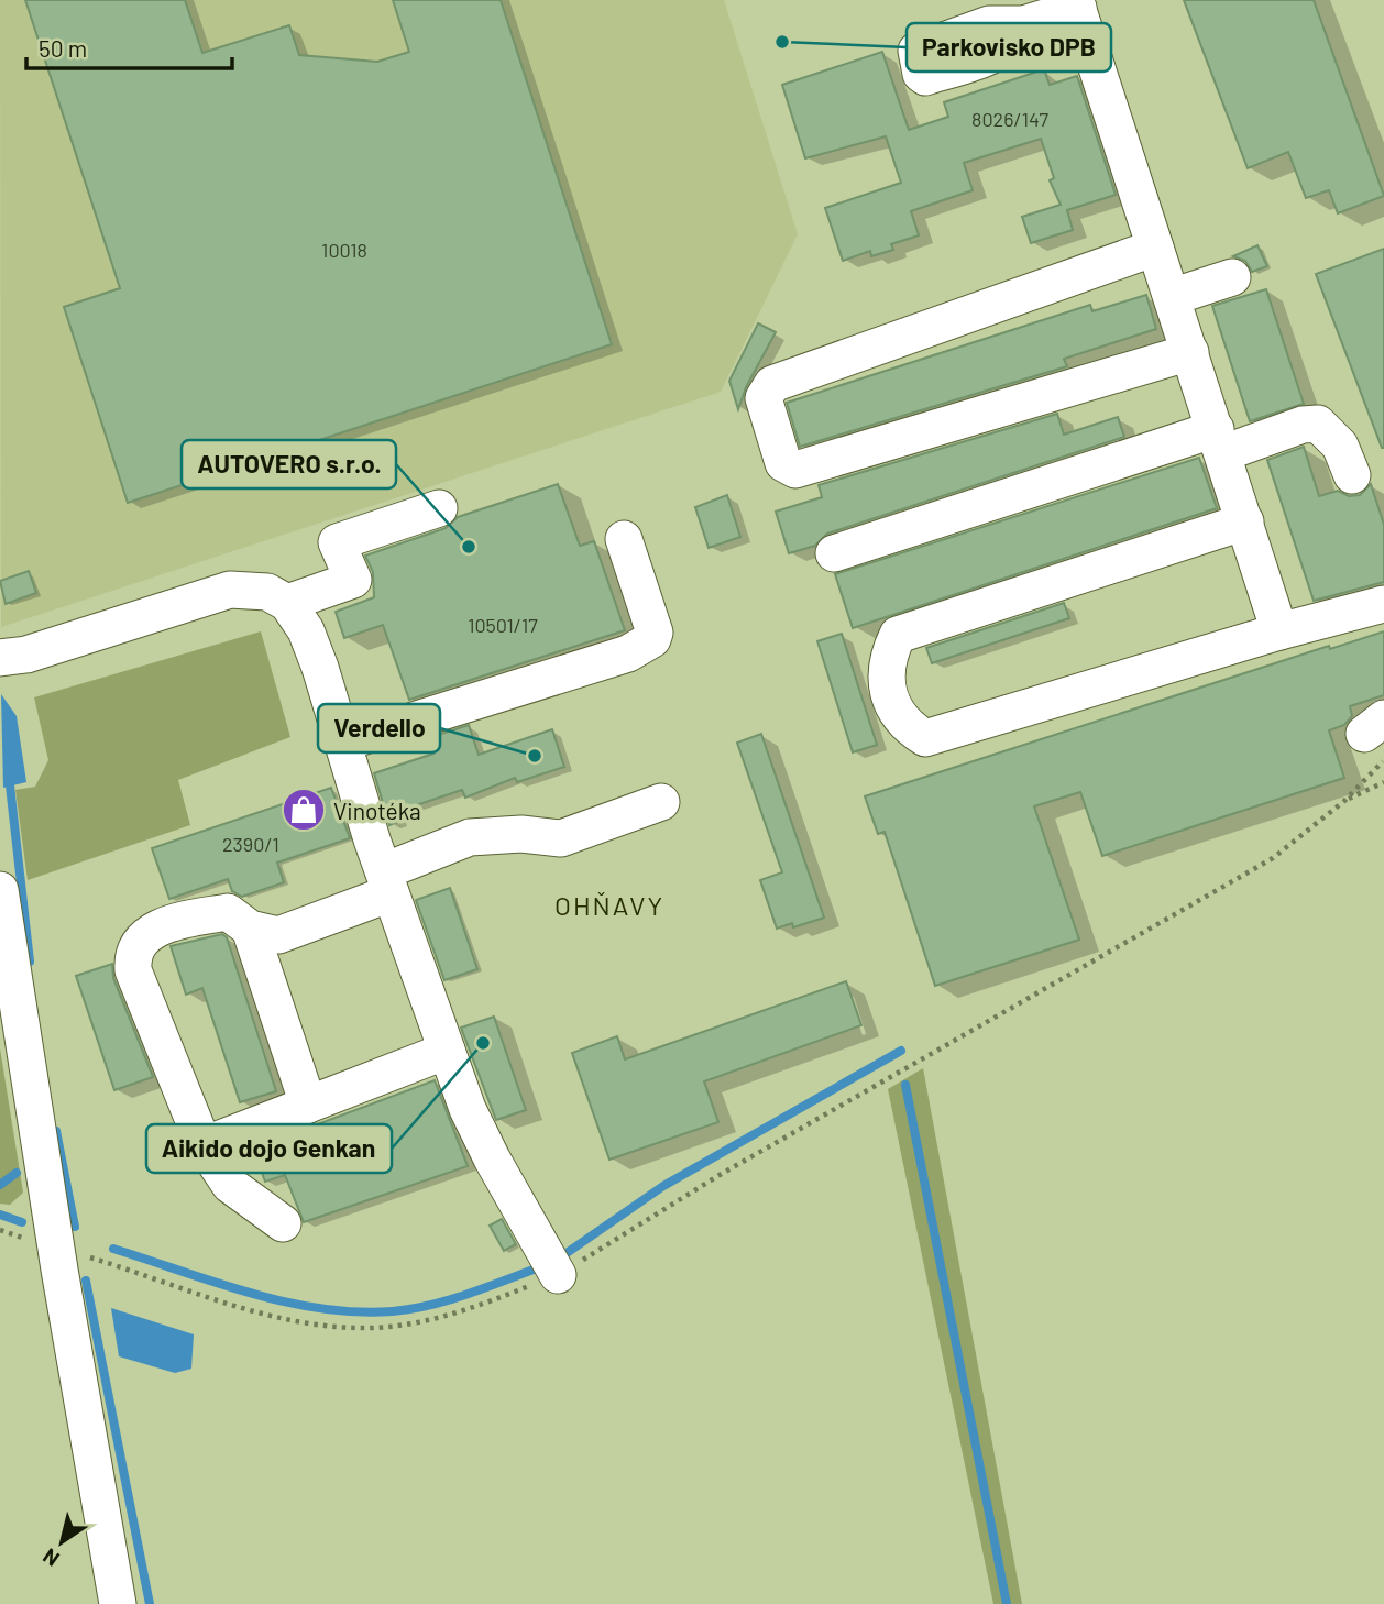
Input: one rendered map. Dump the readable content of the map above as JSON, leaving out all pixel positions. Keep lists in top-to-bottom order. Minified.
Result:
{"districts":["OHŇAVY"],"places":{"other":["Parkovisko DPB","AUTOVERO s.r.o.","Verdello","Aikido dojo Genkan"],"shop":["Vinotéka"]},"house_numbers":["8026/147","10018","10501/17","2390/1"],"scale_bar":"50 m","north":"bottom left"}
